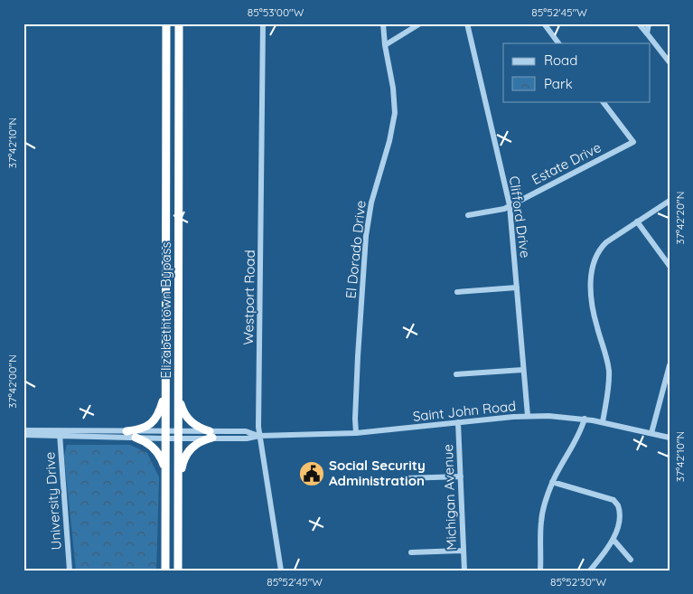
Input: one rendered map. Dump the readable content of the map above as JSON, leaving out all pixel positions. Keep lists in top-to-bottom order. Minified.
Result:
{"streets":{"highway":["Elizabethtown Bypass"],"street":["Estate Drive","Clifford Drive","El Dorado Drive","Westport Road","Saint John Road","Michigan Avenue","University Drive"]},"crossings":[["Estate Drive","Clifford Drive"],["Clifford Drive","Saint John Road"],["El Dorado Drive","Saint John Road"],["Westport Road","Saint John Road"],["Elizabethtown Bypass","Saint John Road"],["Saint John Road","Michigan Avenue"],["Saint John Road","University Drive"]],"places":{"public building":["Social Security Administration"]},"legend":["Road","Park"],"coordinates":["85°53'00\"W","85°52'45\"W","37°42'10\"N","37°42'20\"N","37°42'00\"N","85°52'30\"W"]}
